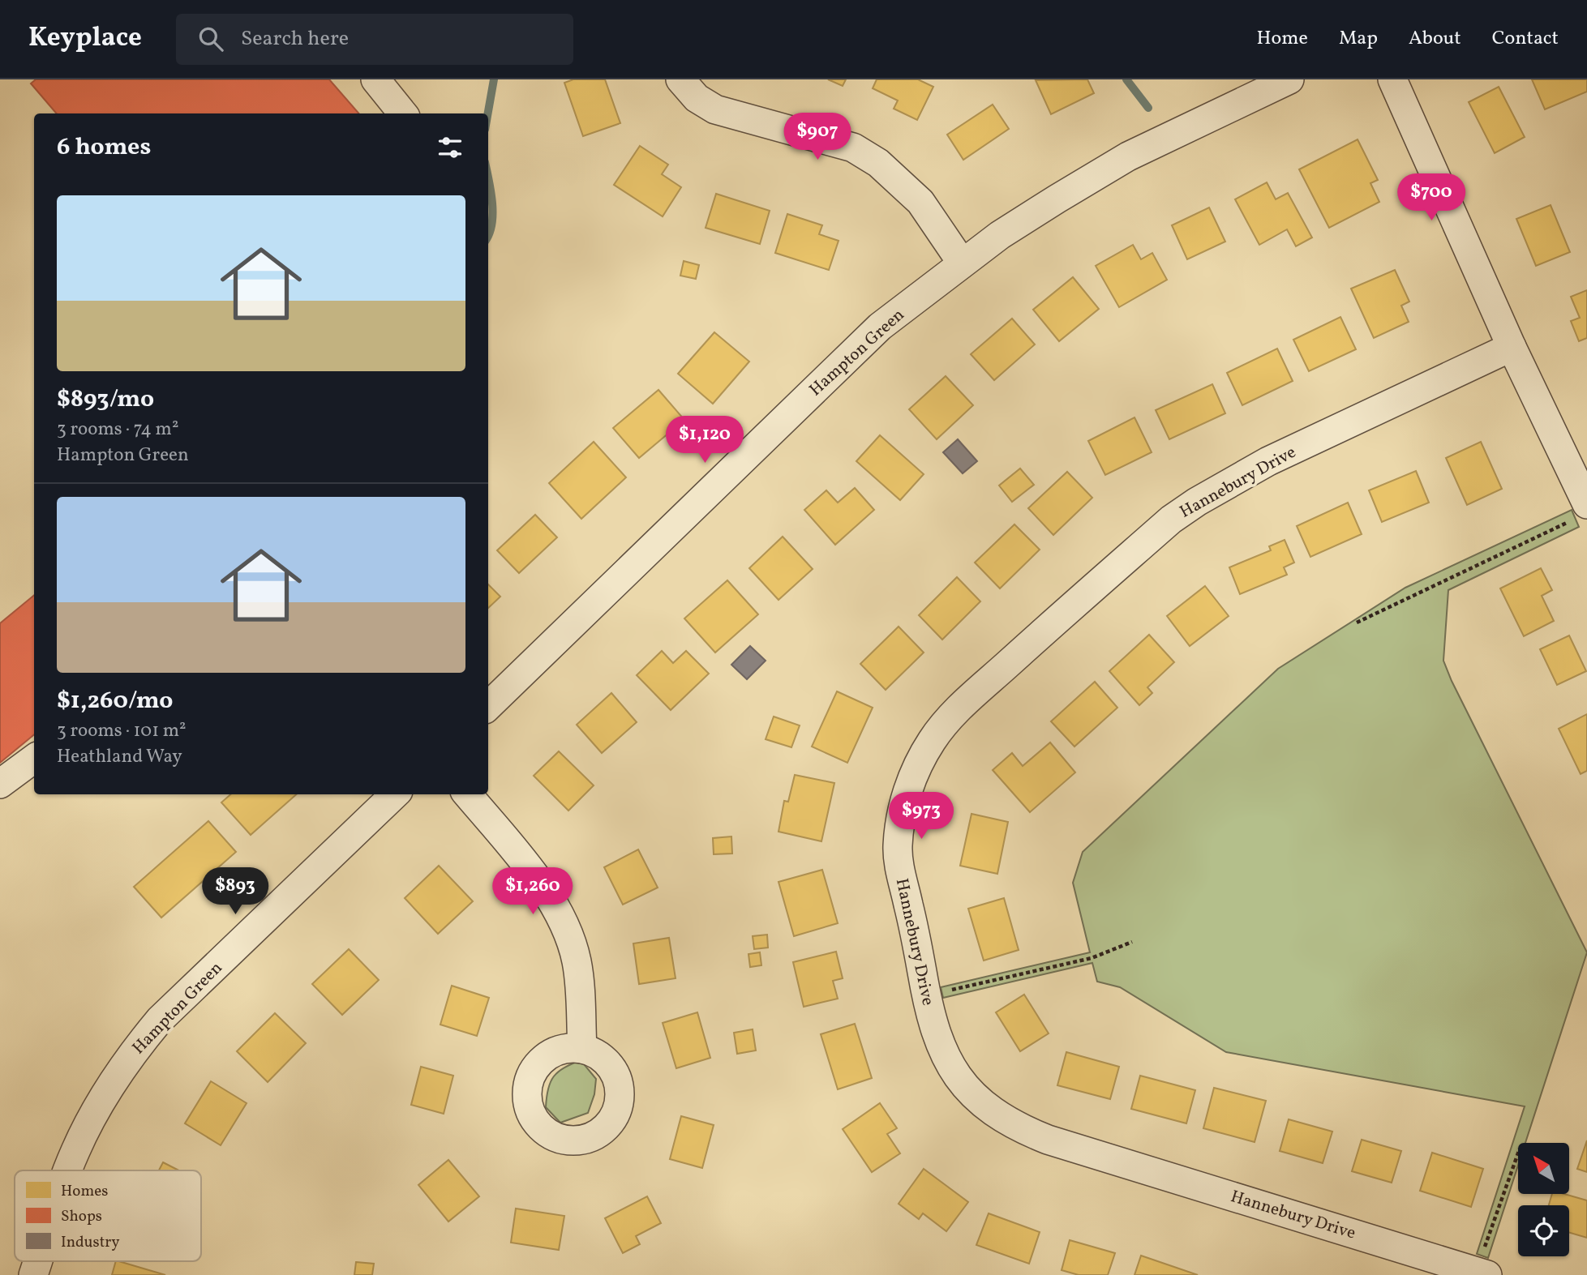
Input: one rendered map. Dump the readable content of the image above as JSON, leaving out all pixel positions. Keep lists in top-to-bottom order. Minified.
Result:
{"streets":{"street":["Hampton Green","Hannebury Drive"]},"legend":["Homes","Shops","Industry"],"north":"top left","page":{"header":"Keyplace","search":"Search here","nav":["Home","Map","About","Contact"],"price":["$907","$700","$1,120","$973","$893","$1,260"],"heading":"6 homes","list":[{"name":"$893/mo","note":"3 rooms · 74 m² · Hampton Green"},{"name":"$1,260/mo","note":"3 rooms · 101 m² · Heathland Way"}]}}
